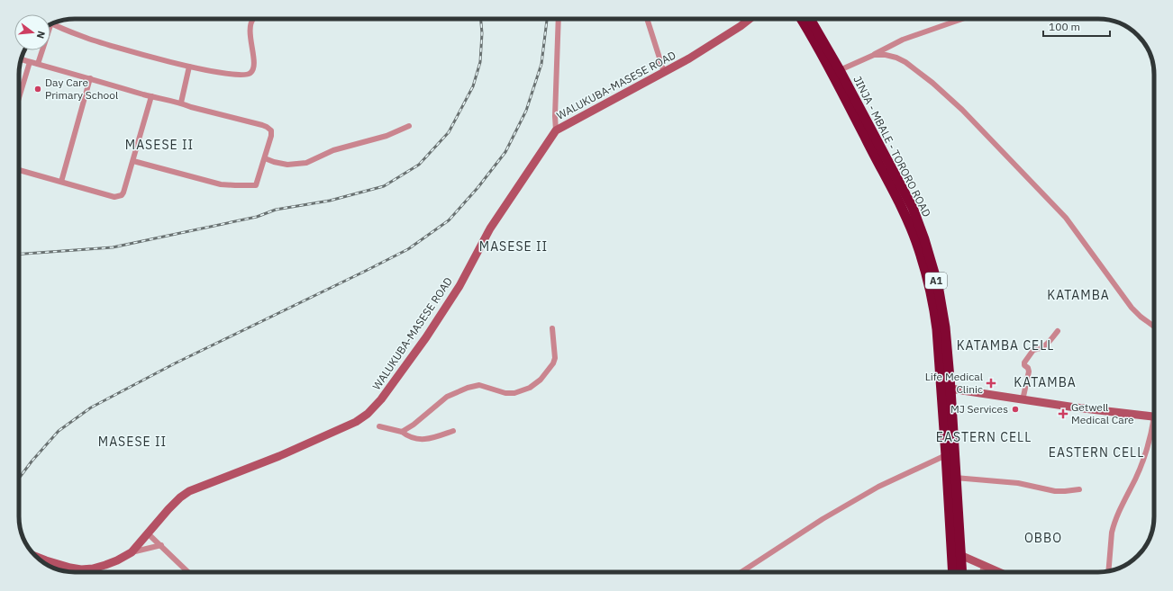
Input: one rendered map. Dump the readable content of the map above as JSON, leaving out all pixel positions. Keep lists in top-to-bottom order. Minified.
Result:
{"streets":{"highway":["JINJA - MBALE - TORORO ROAD","A1"],"street":["WALUKUBA-MASESE ROAD"]},"districts":["MASESE II","MASESE II","KATAMBA","KATAMBA CELL","KATAMBA","EASTERN CELL","MASESE II","EASTERN CELL","OBBO"],"places":{"other":["Day Care Primary School","MJ Services"],"health":["Life Medical Clinic","Getwell Medical Care"]},"scale_bar":"100 m","north":"right"}
